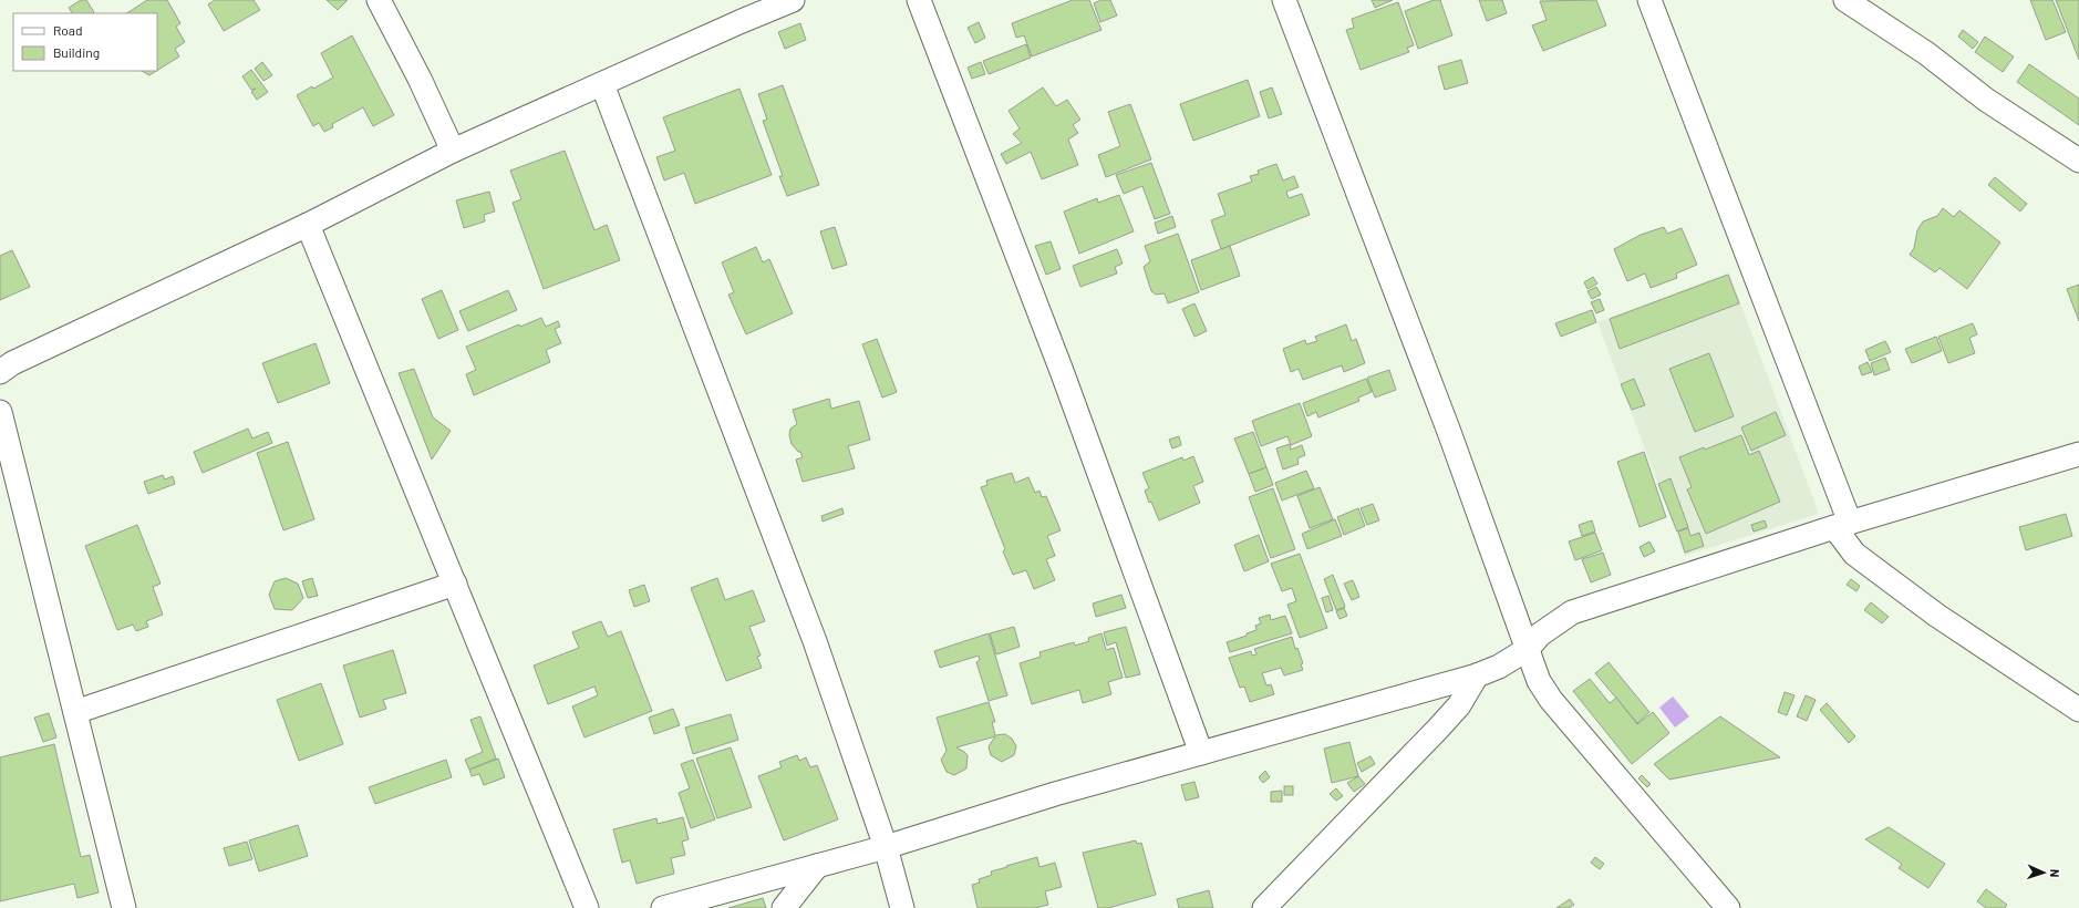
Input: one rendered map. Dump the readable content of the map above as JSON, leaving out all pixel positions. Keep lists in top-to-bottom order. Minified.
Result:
{"legend":["Road","Building"],"north":"right"}
